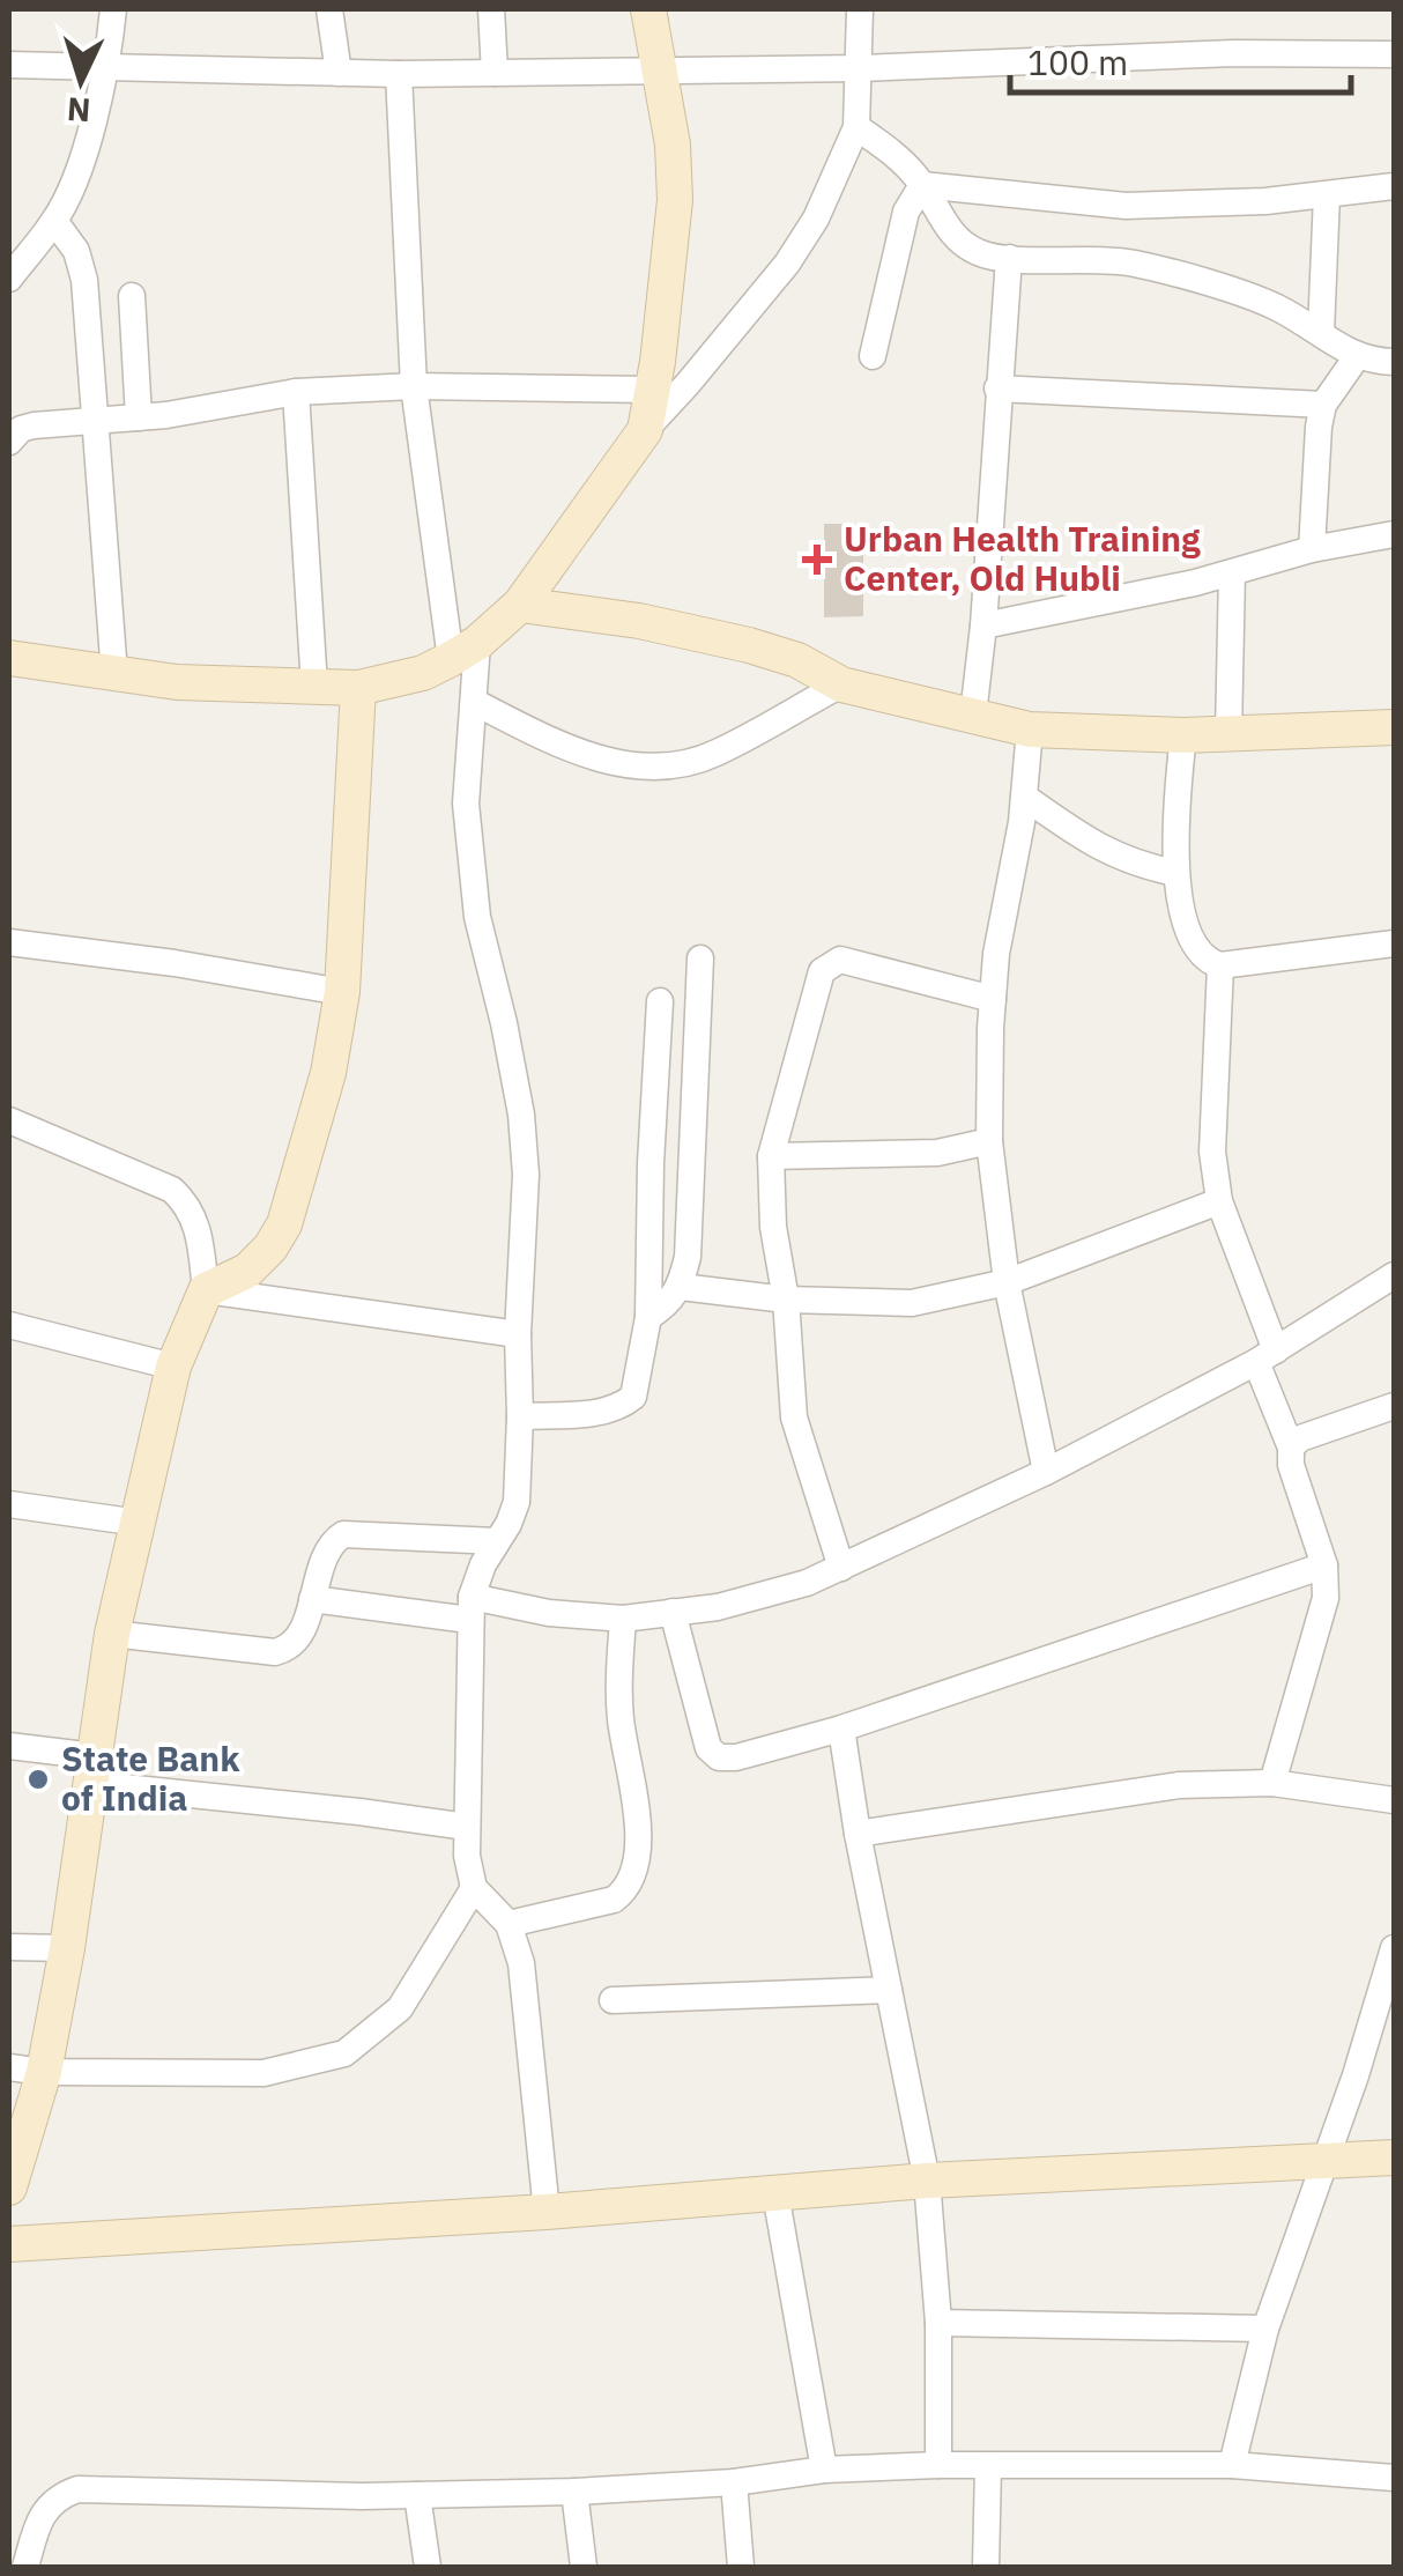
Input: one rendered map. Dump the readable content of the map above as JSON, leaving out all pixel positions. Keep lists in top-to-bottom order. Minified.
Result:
{"places":{"health":["Urban Health Training Center, Old Hubli"],"other":["State Bank of India"]},"scale_bar":"100 m","north":"bottom"}
